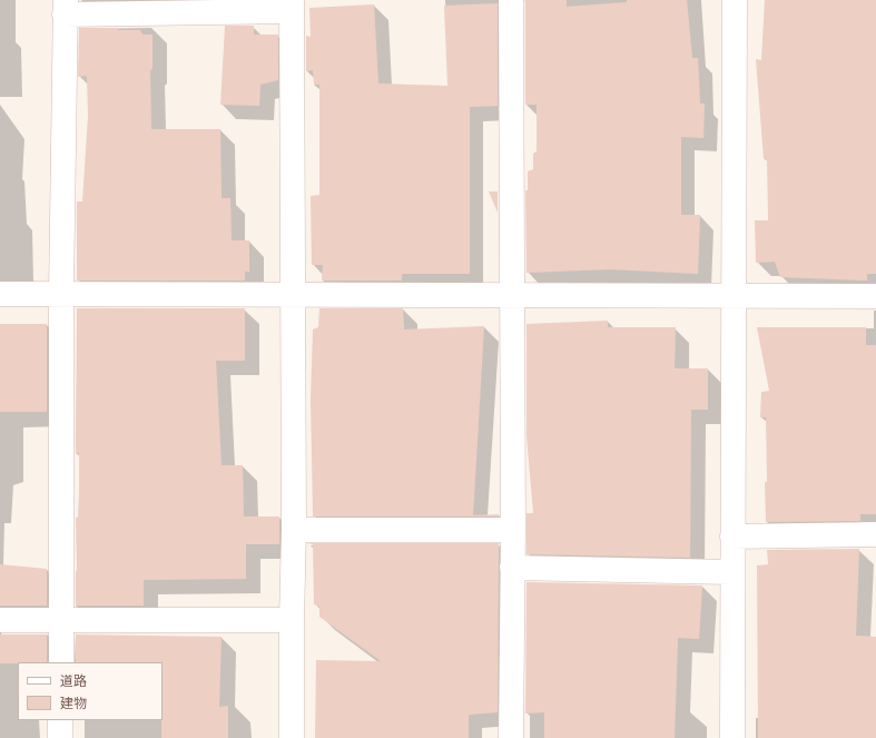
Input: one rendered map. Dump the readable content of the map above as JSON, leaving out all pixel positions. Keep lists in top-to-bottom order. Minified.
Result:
{"legend":["道路","建物"]}
